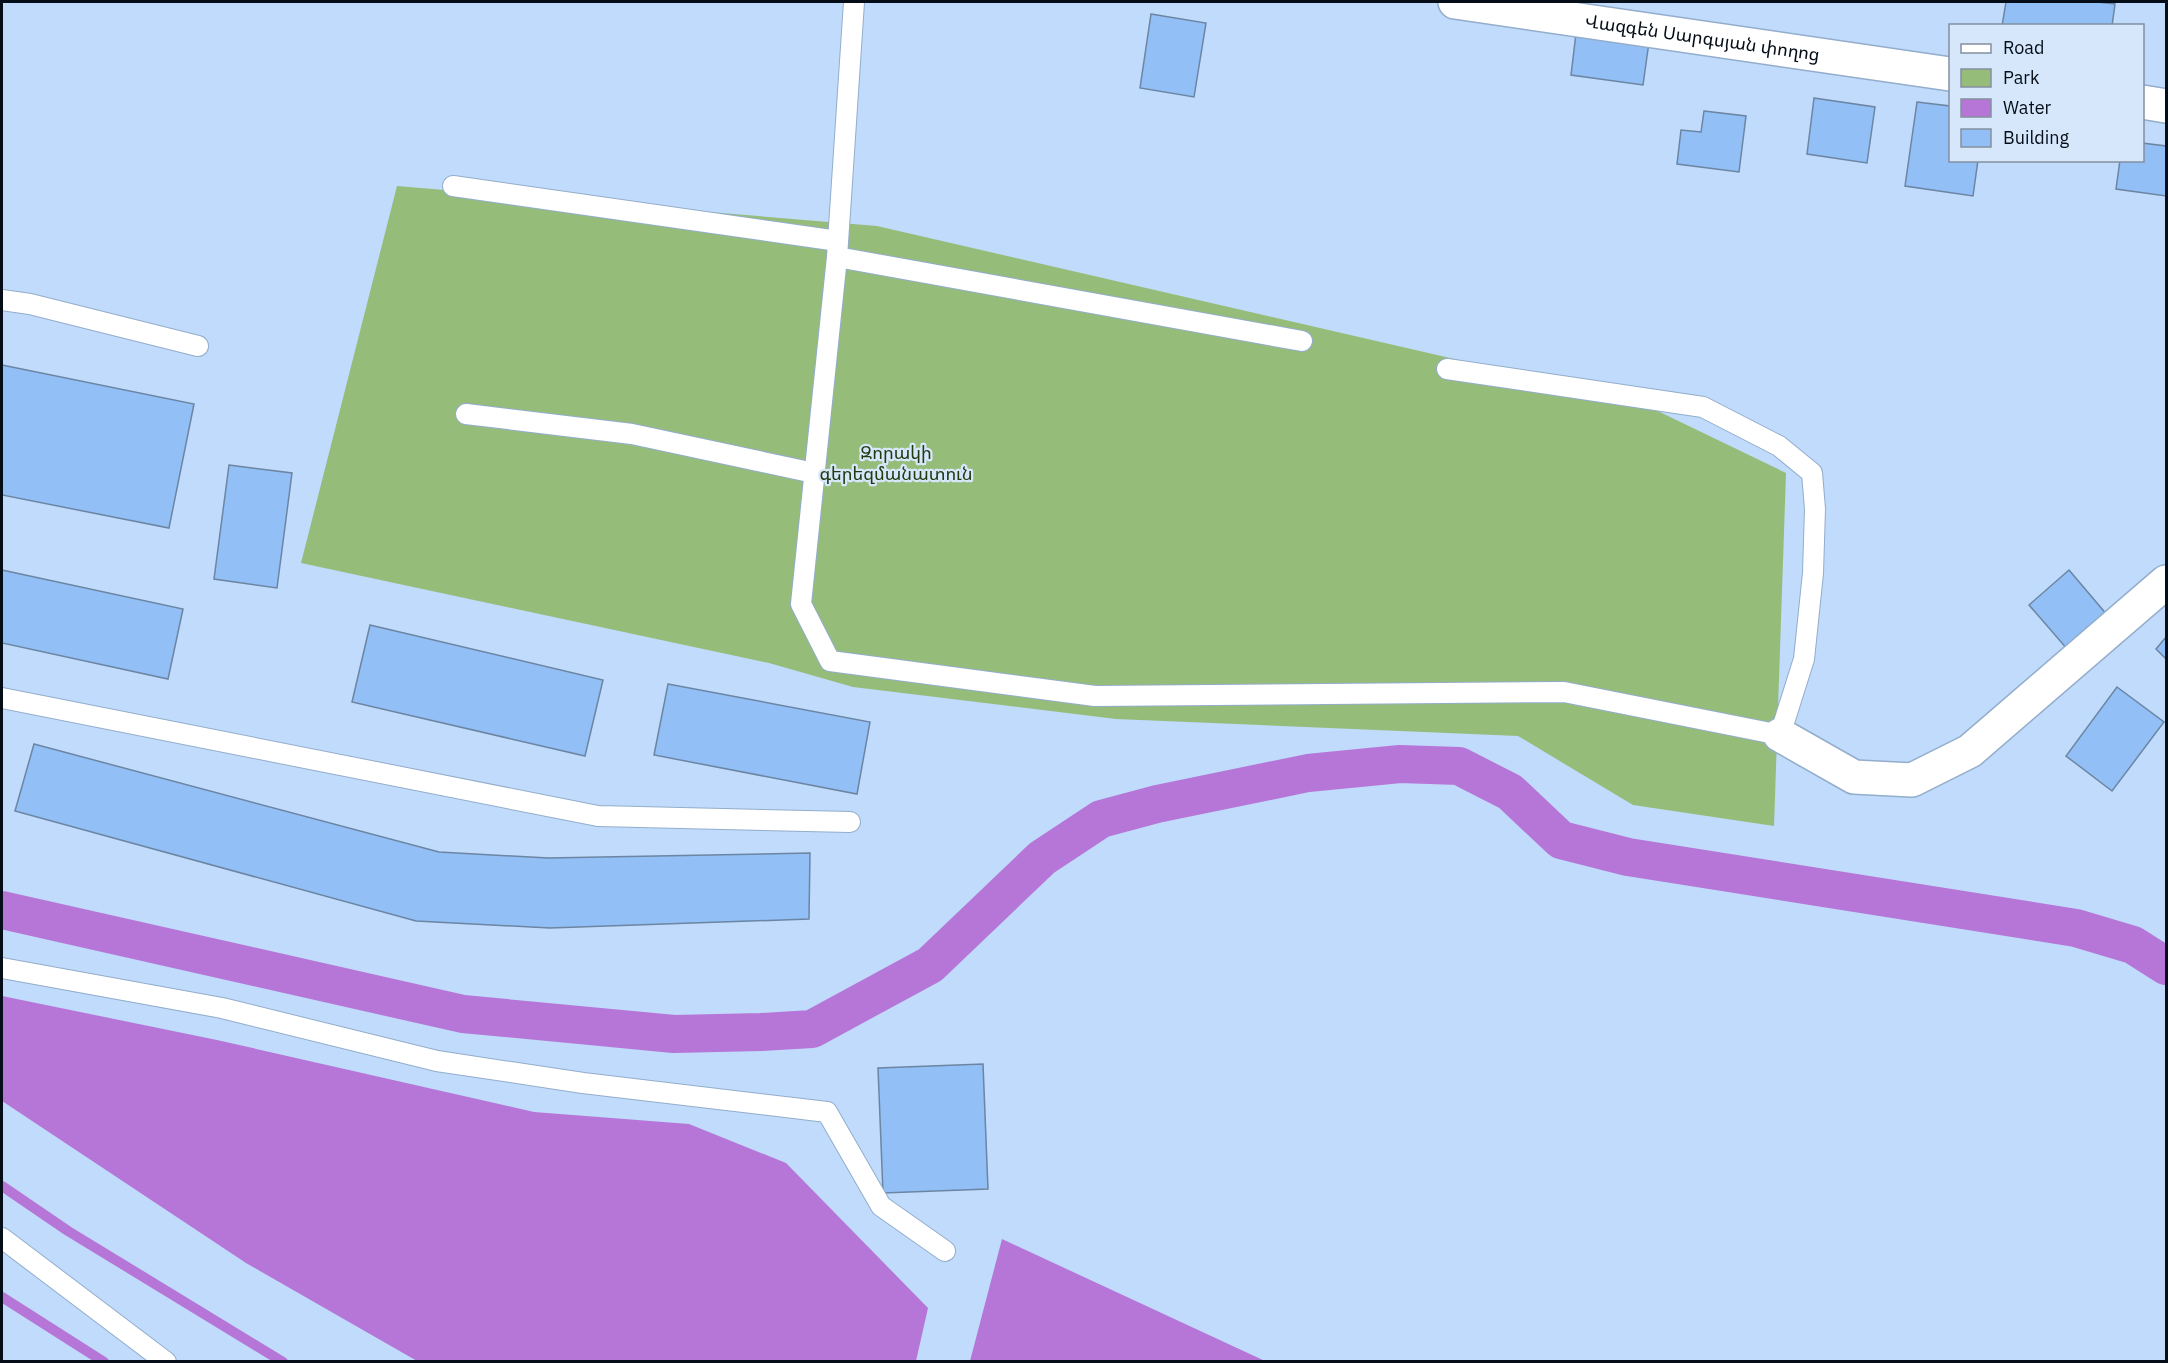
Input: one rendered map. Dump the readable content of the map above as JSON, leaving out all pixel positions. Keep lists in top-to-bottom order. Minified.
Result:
{"streets":{"street":["Վազգեն Սարգսյան փողոց"]},"parks":["Զորակի գերեզմանատուն"],"legend":["Road","Park","Water","Building"]}
